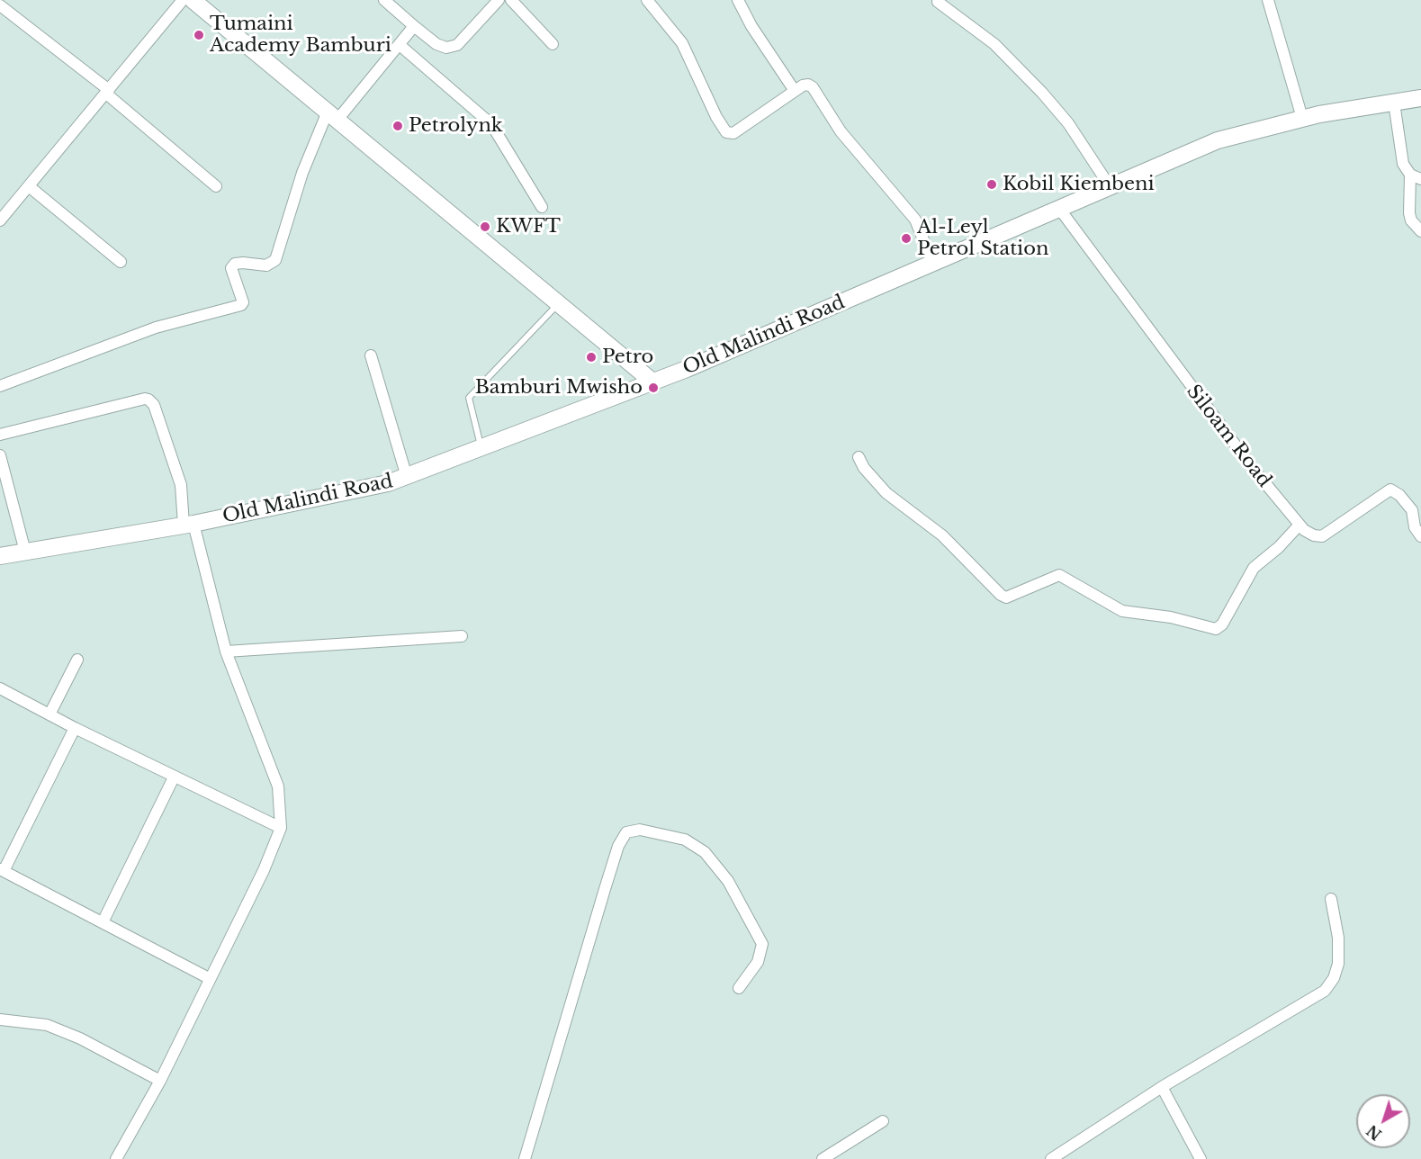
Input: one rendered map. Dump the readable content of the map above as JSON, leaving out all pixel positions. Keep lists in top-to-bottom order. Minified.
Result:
{"streets":{"main road":["Old Malindi Road"],"street":["Siloam Road"]},"crossings":[["Old Malindi Road","Siloam Road"]],"places":["Tumaini Academy Bamburi","Petrolynk","Kobil Kiembeni","KWFT","Al-Leyl Petrol Station","Petro","Bamburi Mwisho"],"north":"bottom left"}
